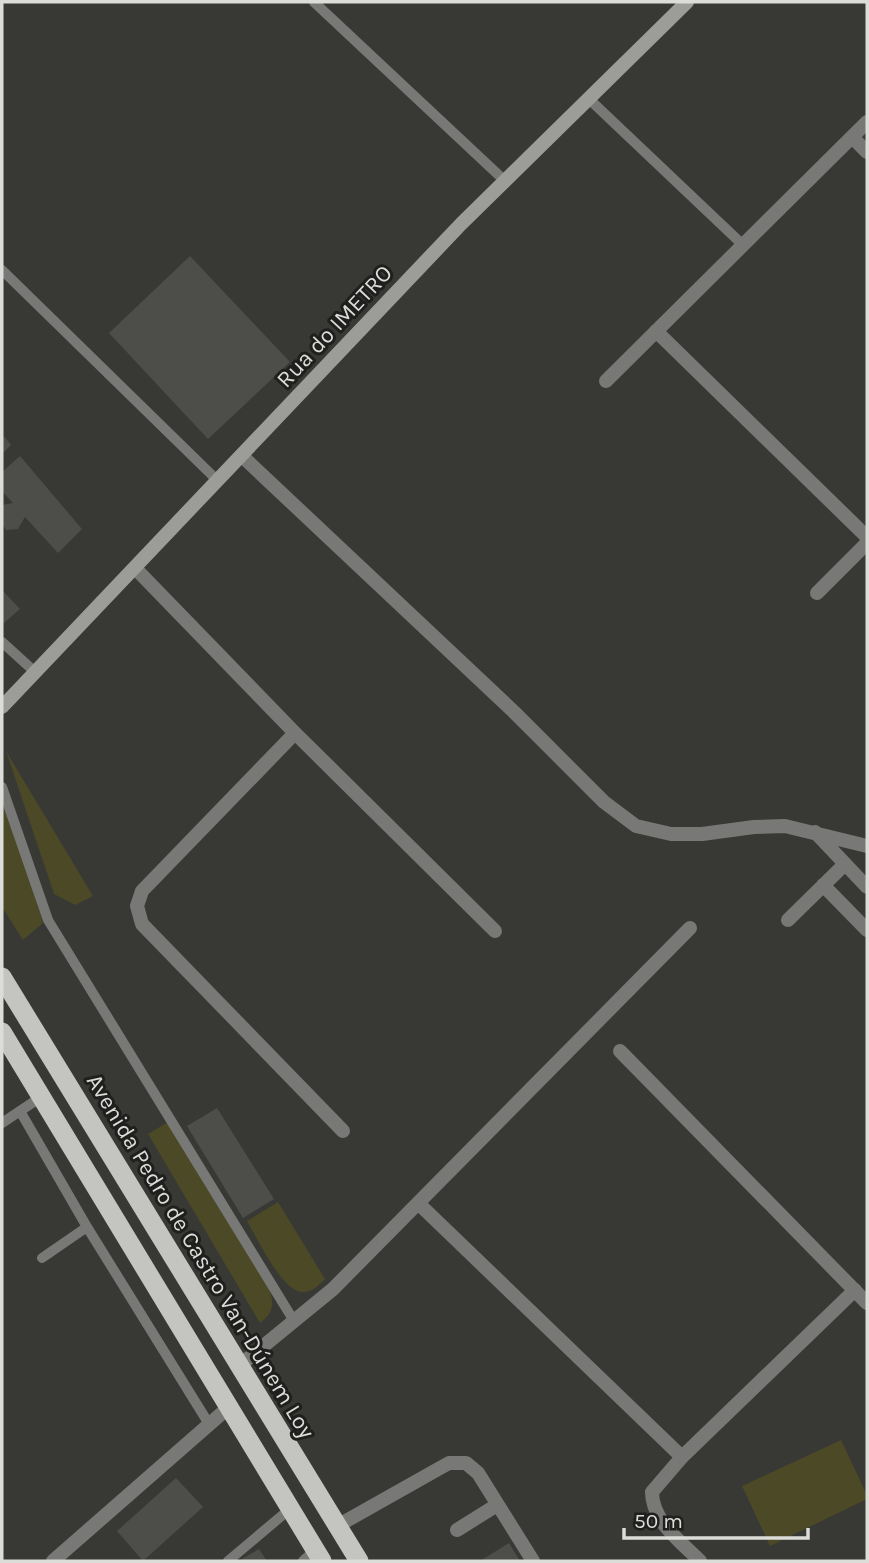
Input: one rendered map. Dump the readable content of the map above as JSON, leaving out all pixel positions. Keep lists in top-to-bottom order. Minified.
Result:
{"streets":{"highway":["Avenida Pedro de Castro Van-Dúnem Loy"],"main road":["Rua do IMETRO"]},"scale_bar":"50 m"}
